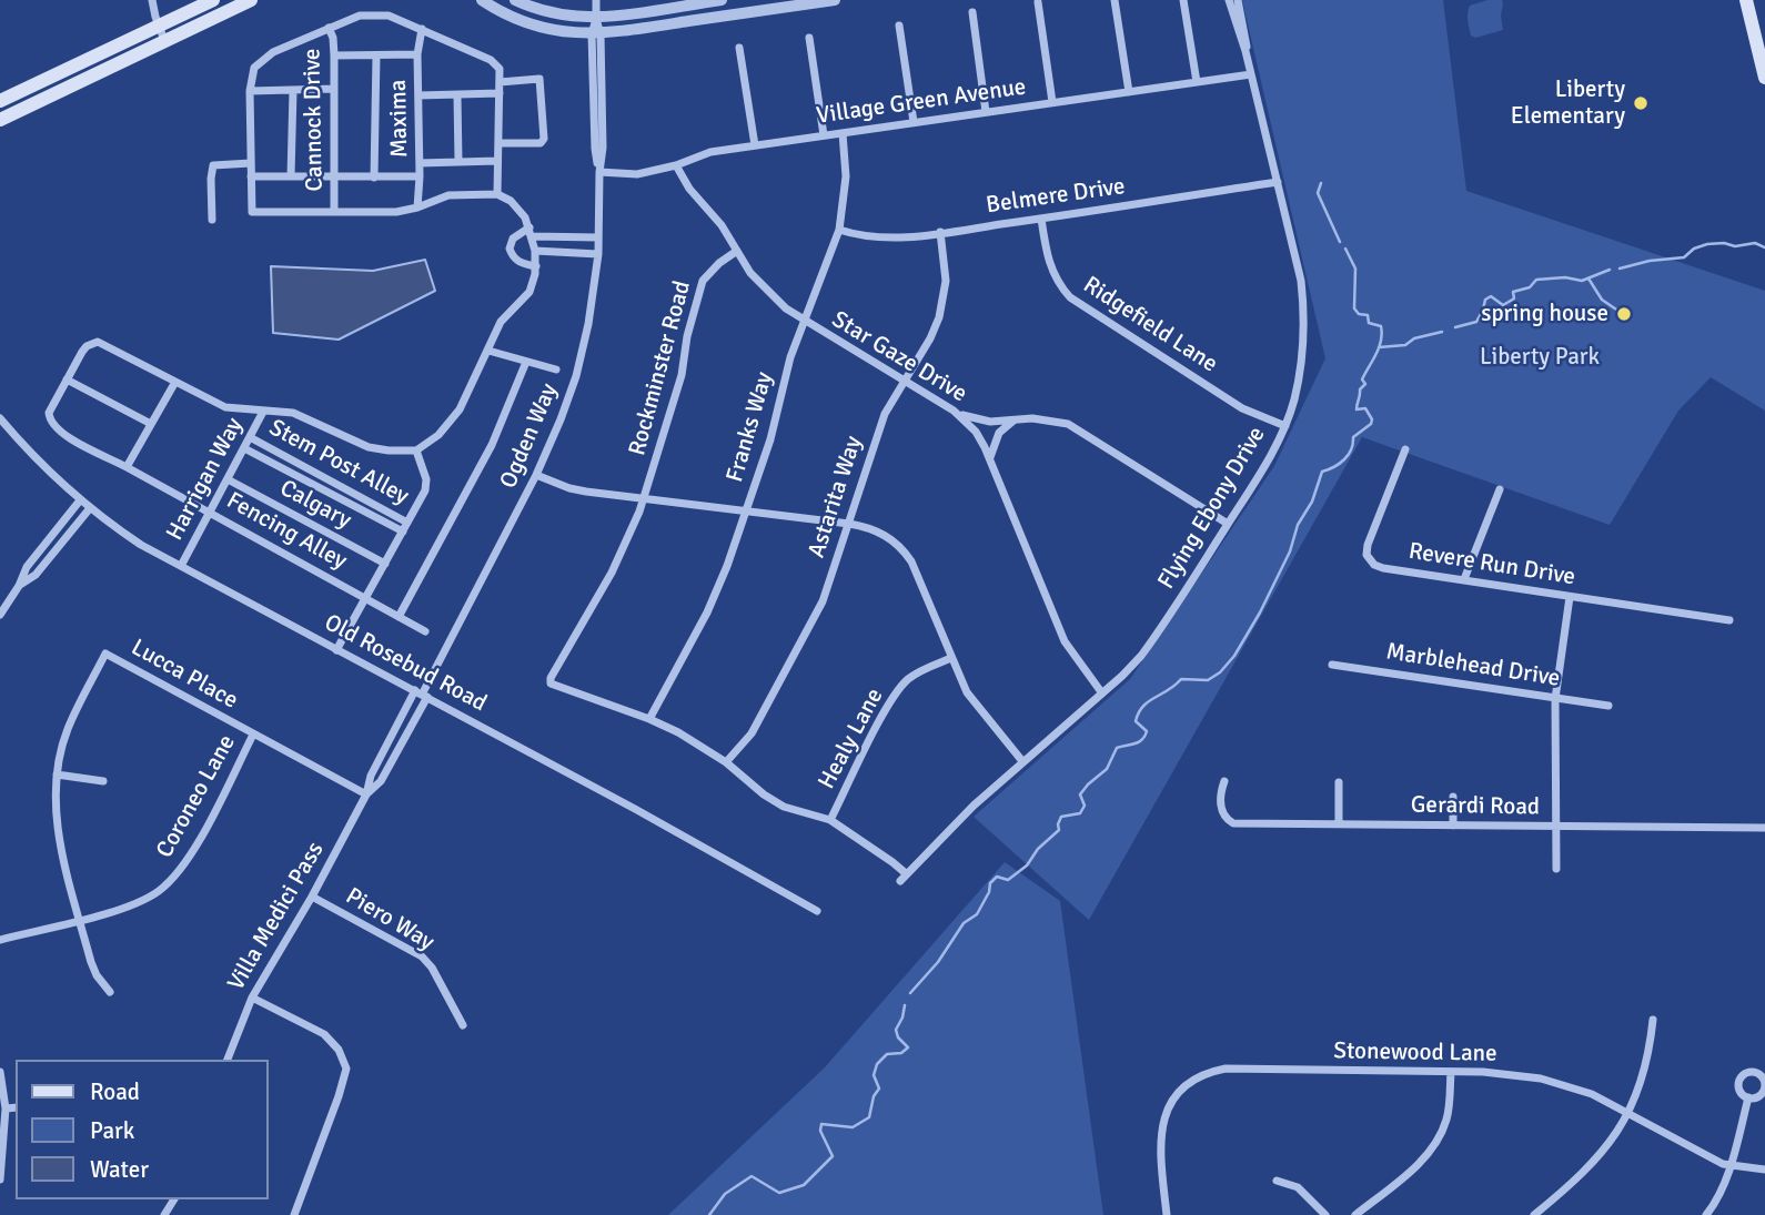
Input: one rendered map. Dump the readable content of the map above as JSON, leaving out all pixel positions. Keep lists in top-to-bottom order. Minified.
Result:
{"streets":{"street":["Village Green Avenue","Maxima","Cannock Drive","Belmere Drive","Ridgefield Lane","Star Gaze Drive","Rockminster Road","Franks Way","Ogden Way","Stem Post Alley","Harrigan Way","Astarita Way","Calgary","Flying Ebony Drive","Fencing Alley","Revere Run Drive","Old Rosebud Road","Marblehead Drive","Lucca Place","Healy Lane","Coroneo Lane","Gerardi Road","Villa Medici Pass","Piero Way","Stonewood Lane"]},"crossings":[["Village Green Avenue","Star Gaze Drive"],["Village Green Avenue","Franks Way"],["Village Green Avenue","Ogden Way"],["Village Green Avenue","Flying Ebony Drive"],["Belmere Drive","Ridgefield Lane"],["Belmere Drive","Franks Way"],["Belmere Drive","Astarita Way"],["Belmere Drive","Flying Ebony Drive"],["Ridgefield Lane","Flying Ebony Drive"],["Star Gaze Drive","Rockminster Road"],["Star Gaze Drive","Franks Way"],["Star Gaze Drive","Astarita Way"],["Star Gaze Drive","Flying Ebony Drive"],["Rockminster Road","Franks Way"],["Rockminster Road","Astarita Way"],["Rockminster Road","Flying Ebony Drive"],["Rockminster Road","Healy Lane"],["Ogden Way","Old Rosebud Road"],["Ogden Way","Villa Medici Pass"],["Stem Post Alley","Harrigan Way"],["Harrigan Way","Calgary"],["Harrigan Way","Fencing Alley"],["Harrigan Way","Old Rosebud Road"],["Old Rosebud Road","Villa Medici Pass"],["Lucca Place","Coroneo Lane"],["Lucca Place","Villa Medici Pass"],["Villa Medici Pass","Piero Way"]],"parks":["Liberty Park"],"places":["Liberty Elementary","spring house"],"legend":["Road","Park","Water"]}
